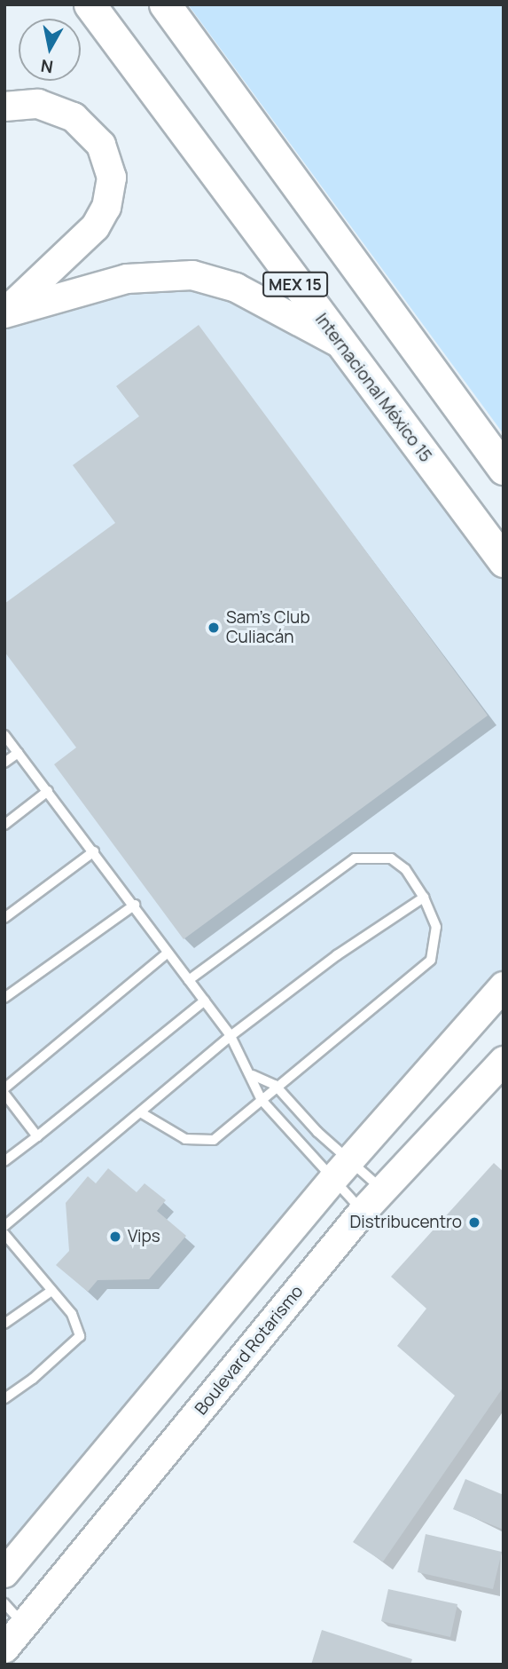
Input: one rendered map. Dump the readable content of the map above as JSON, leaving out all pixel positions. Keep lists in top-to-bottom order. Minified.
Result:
{"streets":{"main road":["MEX 15","Internacional México 15"],"street":["Boulevard Rotarismo"]},"places":["Sam's Club Culiacán","Distribucentro","Vips"],"north":"bottom"}
